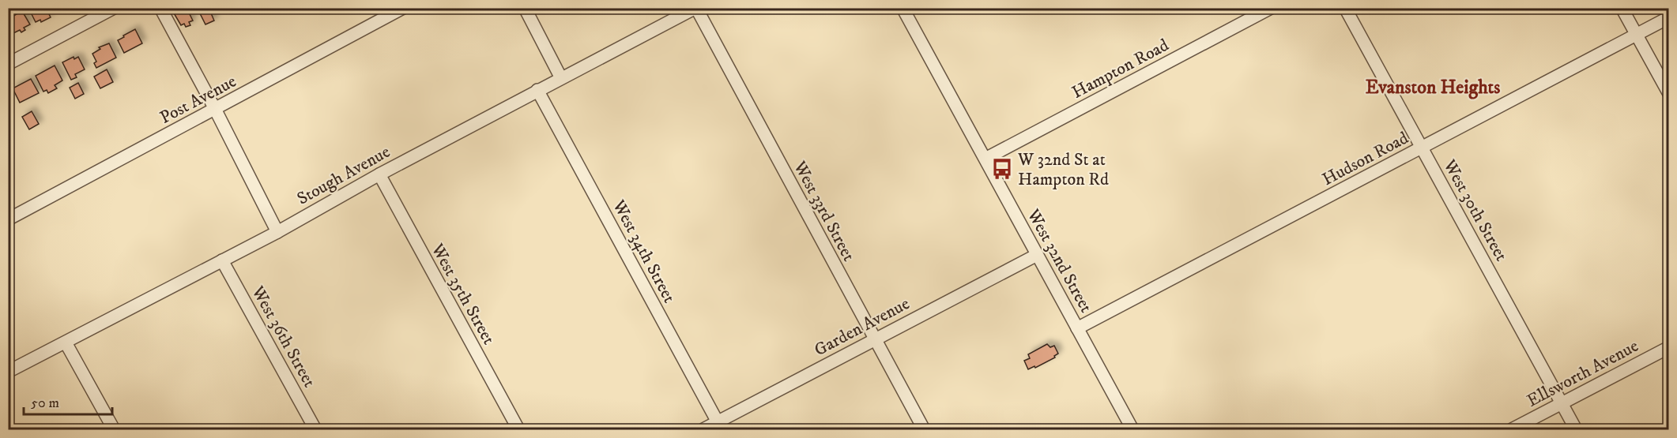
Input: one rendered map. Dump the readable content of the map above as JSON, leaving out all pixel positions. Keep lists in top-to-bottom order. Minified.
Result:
{"streets":{"street":["Hampton Road","Post Avenue","Hudson Road","Stough Avenue","West 30th Street","West 33rd Street","West 34th Street","West 32nd Street","West 35th Street","Garden Avenue","West 36th Street","Ellsworth Avenue"]},"crossings":[["Hampton Road","West 32nd Street"],["Hudson Road","West 30th Street"],["Hudson Road","West 32nd Street"],["Stough Avenue","West 33rd Street"],["Stough Avenue","West 34th Street"],["Stough Avenue","West 35th Street"],["Stough Avenue","West 36th Street"],["West 30th Street","Ellsworth Avenue"],["West 33rd Street","Garden Avenue"],["West 34th Street","Garden Avenue"],["West 32nd Street","Garden Avenue"]],"districts":["Evanston Heights"],"places":{"bus stop":["W 32nd St at Hampton Rd"]},"scale_bar":"50 m"}
